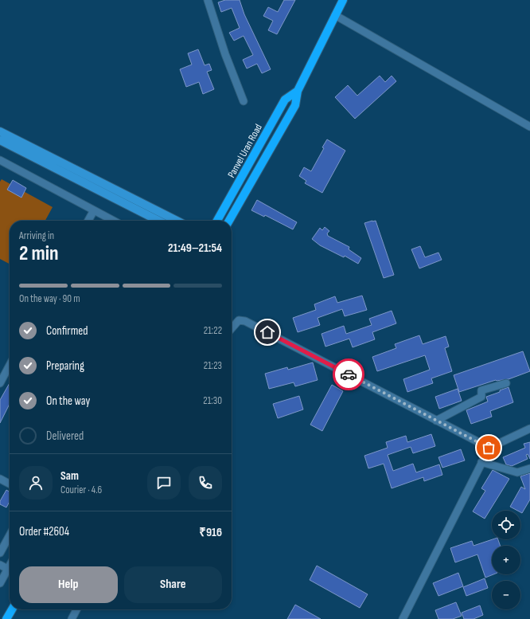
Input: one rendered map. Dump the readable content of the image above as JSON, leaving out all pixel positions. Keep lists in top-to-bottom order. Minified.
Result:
{"streets":{"main road":["Panvel Uran Road"]},"page":{"heading":["2 min","Arriving in","21:49–21:54"],"panel":["Sam","Courier · 4.6","Order #2604","₹916"],"bar":"On the way · 90 m","list":[["Confirmed","21:22"],["Preparing","21:23"],["On the way","21:30"],"Delivered"],"map_buttons":["+","−"],"buttons":["Help","Share"]}}
